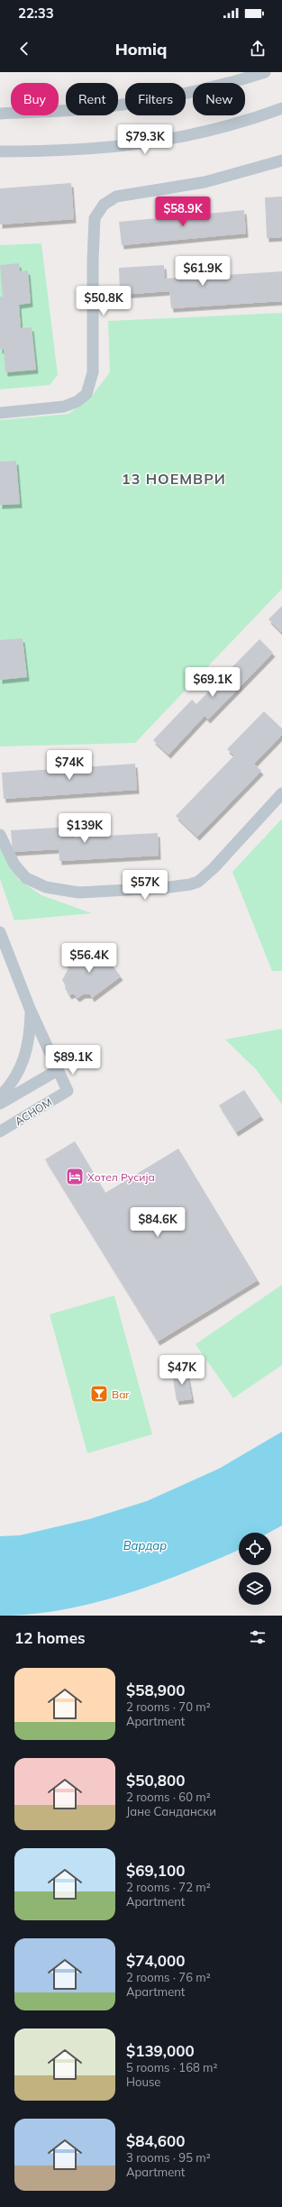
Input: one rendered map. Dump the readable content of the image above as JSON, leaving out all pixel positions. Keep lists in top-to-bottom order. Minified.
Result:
{"streets":{"street":["АСНОМ"]},"districts":["13 НОЕМВРИ"],"water":["Вардар"],"places":{"hotel":["Хотел Русија"],"bar":["Bar"]},"page":{"status":"22:33","header":"Homiq","chip":["Buy","Rent","Filters","New"],"price":["$79.3K","$58.9K","$61.9K","$50.8K","$69.1K","$74K","$139K","$57K","$56.4K","$89.1K","$84.6K","$47K"],"heading":"12 homes","list":[{"name":"$58,900","note":"2 rooms · 70 m² · Apartment"},{"name":"$50,800","note":"2 rooms · 60 m² · Јане Сандански"},{"name":"$69,100","note":"2 rooms · 72 m² · Apartment"},{"name":"$74,000","note":"2 rooms · 76 m² · Apartment"},{"name":"$139,000","note":"5 rooms · 168 m² · House"},{"name":"$84,600","note":"3 rooms · 95 m² · Apartment"}]}}
